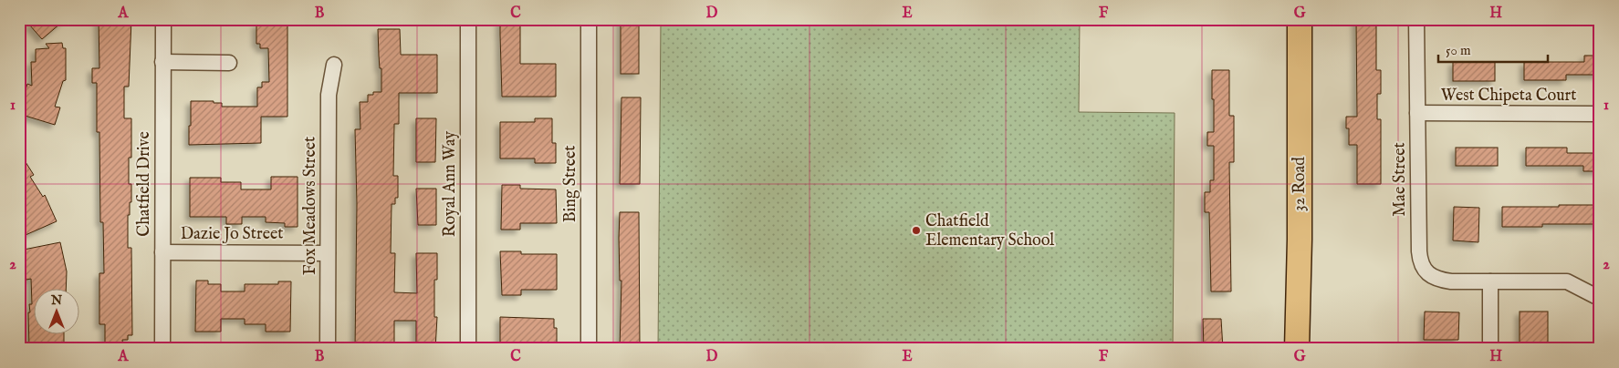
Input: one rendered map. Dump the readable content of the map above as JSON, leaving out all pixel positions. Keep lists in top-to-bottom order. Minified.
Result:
{"streets":{"main road":["32 Road"],"street":["West Chipeta Court","Mae Street","Chatfield Drive","Royal Ann Way","Bing Street","Fox Meadows Street","Dazie Jo Street"]},"crossings":[["West Chipeta Court","Mae Street"],["Chatfield Drive","Dazie Jo Street"],["Fox Meadows Street","Dazie Jo Street"]],"places":["Chatfield Elementary School"],"scale_bar":"50 m","north":"top","grid":{"columns":["A","B","C","D","E","F","G","H"],"rows":["1","2"]}}
